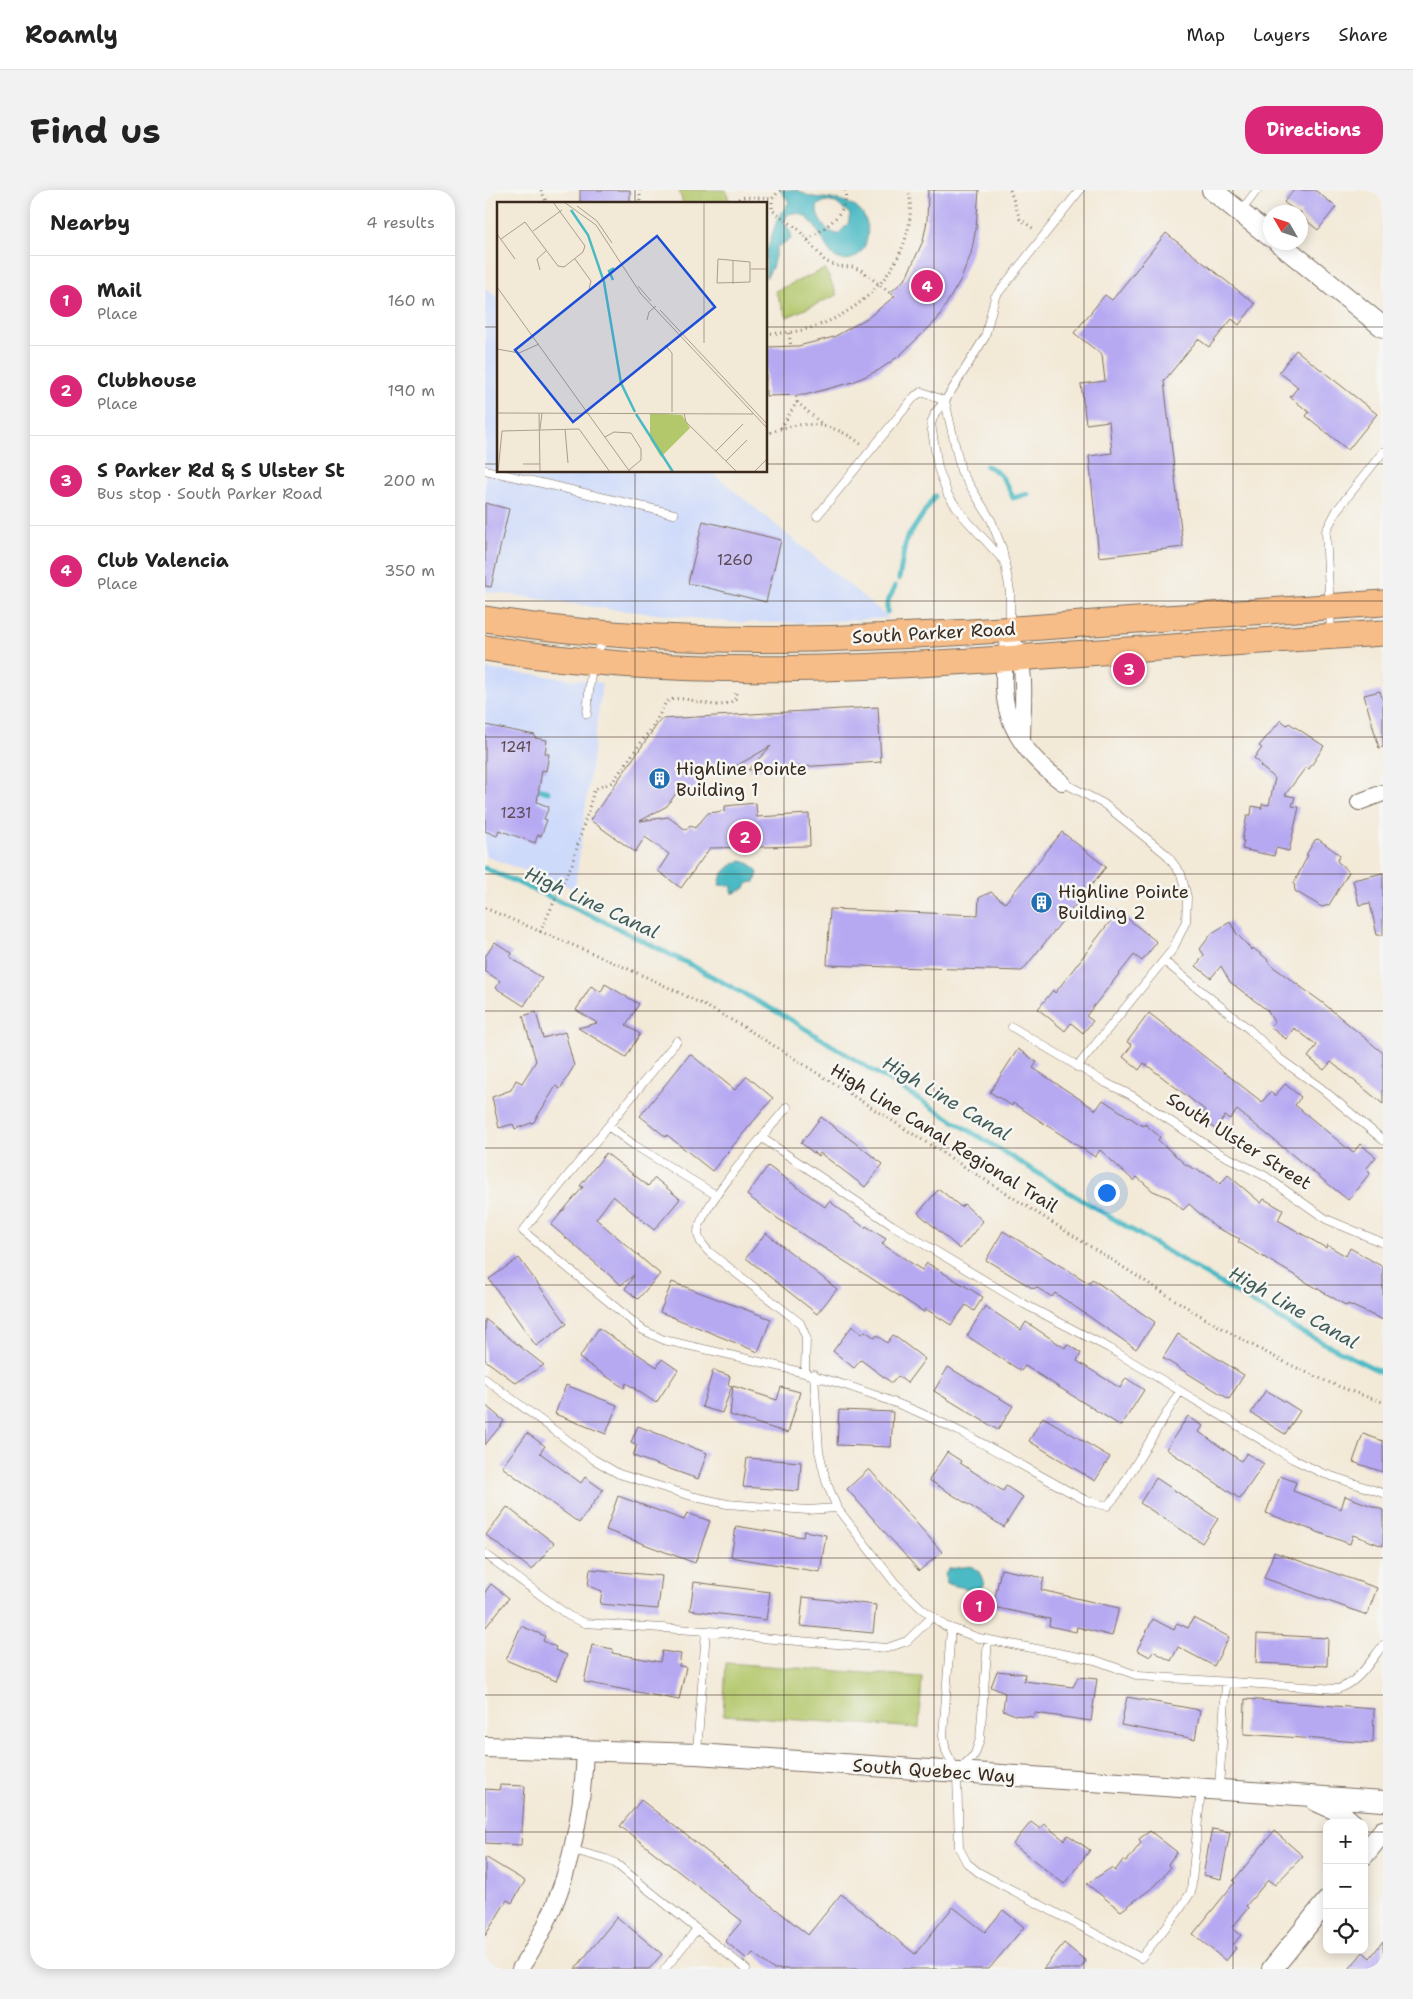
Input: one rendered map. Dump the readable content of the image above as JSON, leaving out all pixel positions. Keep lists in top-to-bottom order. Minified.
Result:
{"streets":{"main road":["South Parker Road"],"street":["South Quebec Way"],"lane":["South Ulster Street"],"path":["High Line Canal Regional Trail"]},"water":["High Line Canal"],"places":{"building":["Highline Pointe Building 1","Highline Pointe Building 2"]},"house_numbers":["1260","1241","1231"],"north":"top left","page":{"header":"Roamly","nav":["Map","Layers","Share"],"buttons":"Directions","title":"Find us","heading":["Nearby","4 results"],"list":[{"mark":"1","name":"Mail","note":"Place","value":"160 m"},{"mark":"2","name":"Clubhouse","note":"Place","value":"190 m"},{"mark":"3","name":"S Parker Rd & S Ulster St","note":"Bus stop · South Parker Road","value":"200 m"},{"mark":"4","name":"Club Valencia","note":"Place","value":"350 m"}],"pins":["4","3","2","1"],"map_buttons":["+","−"]}}
